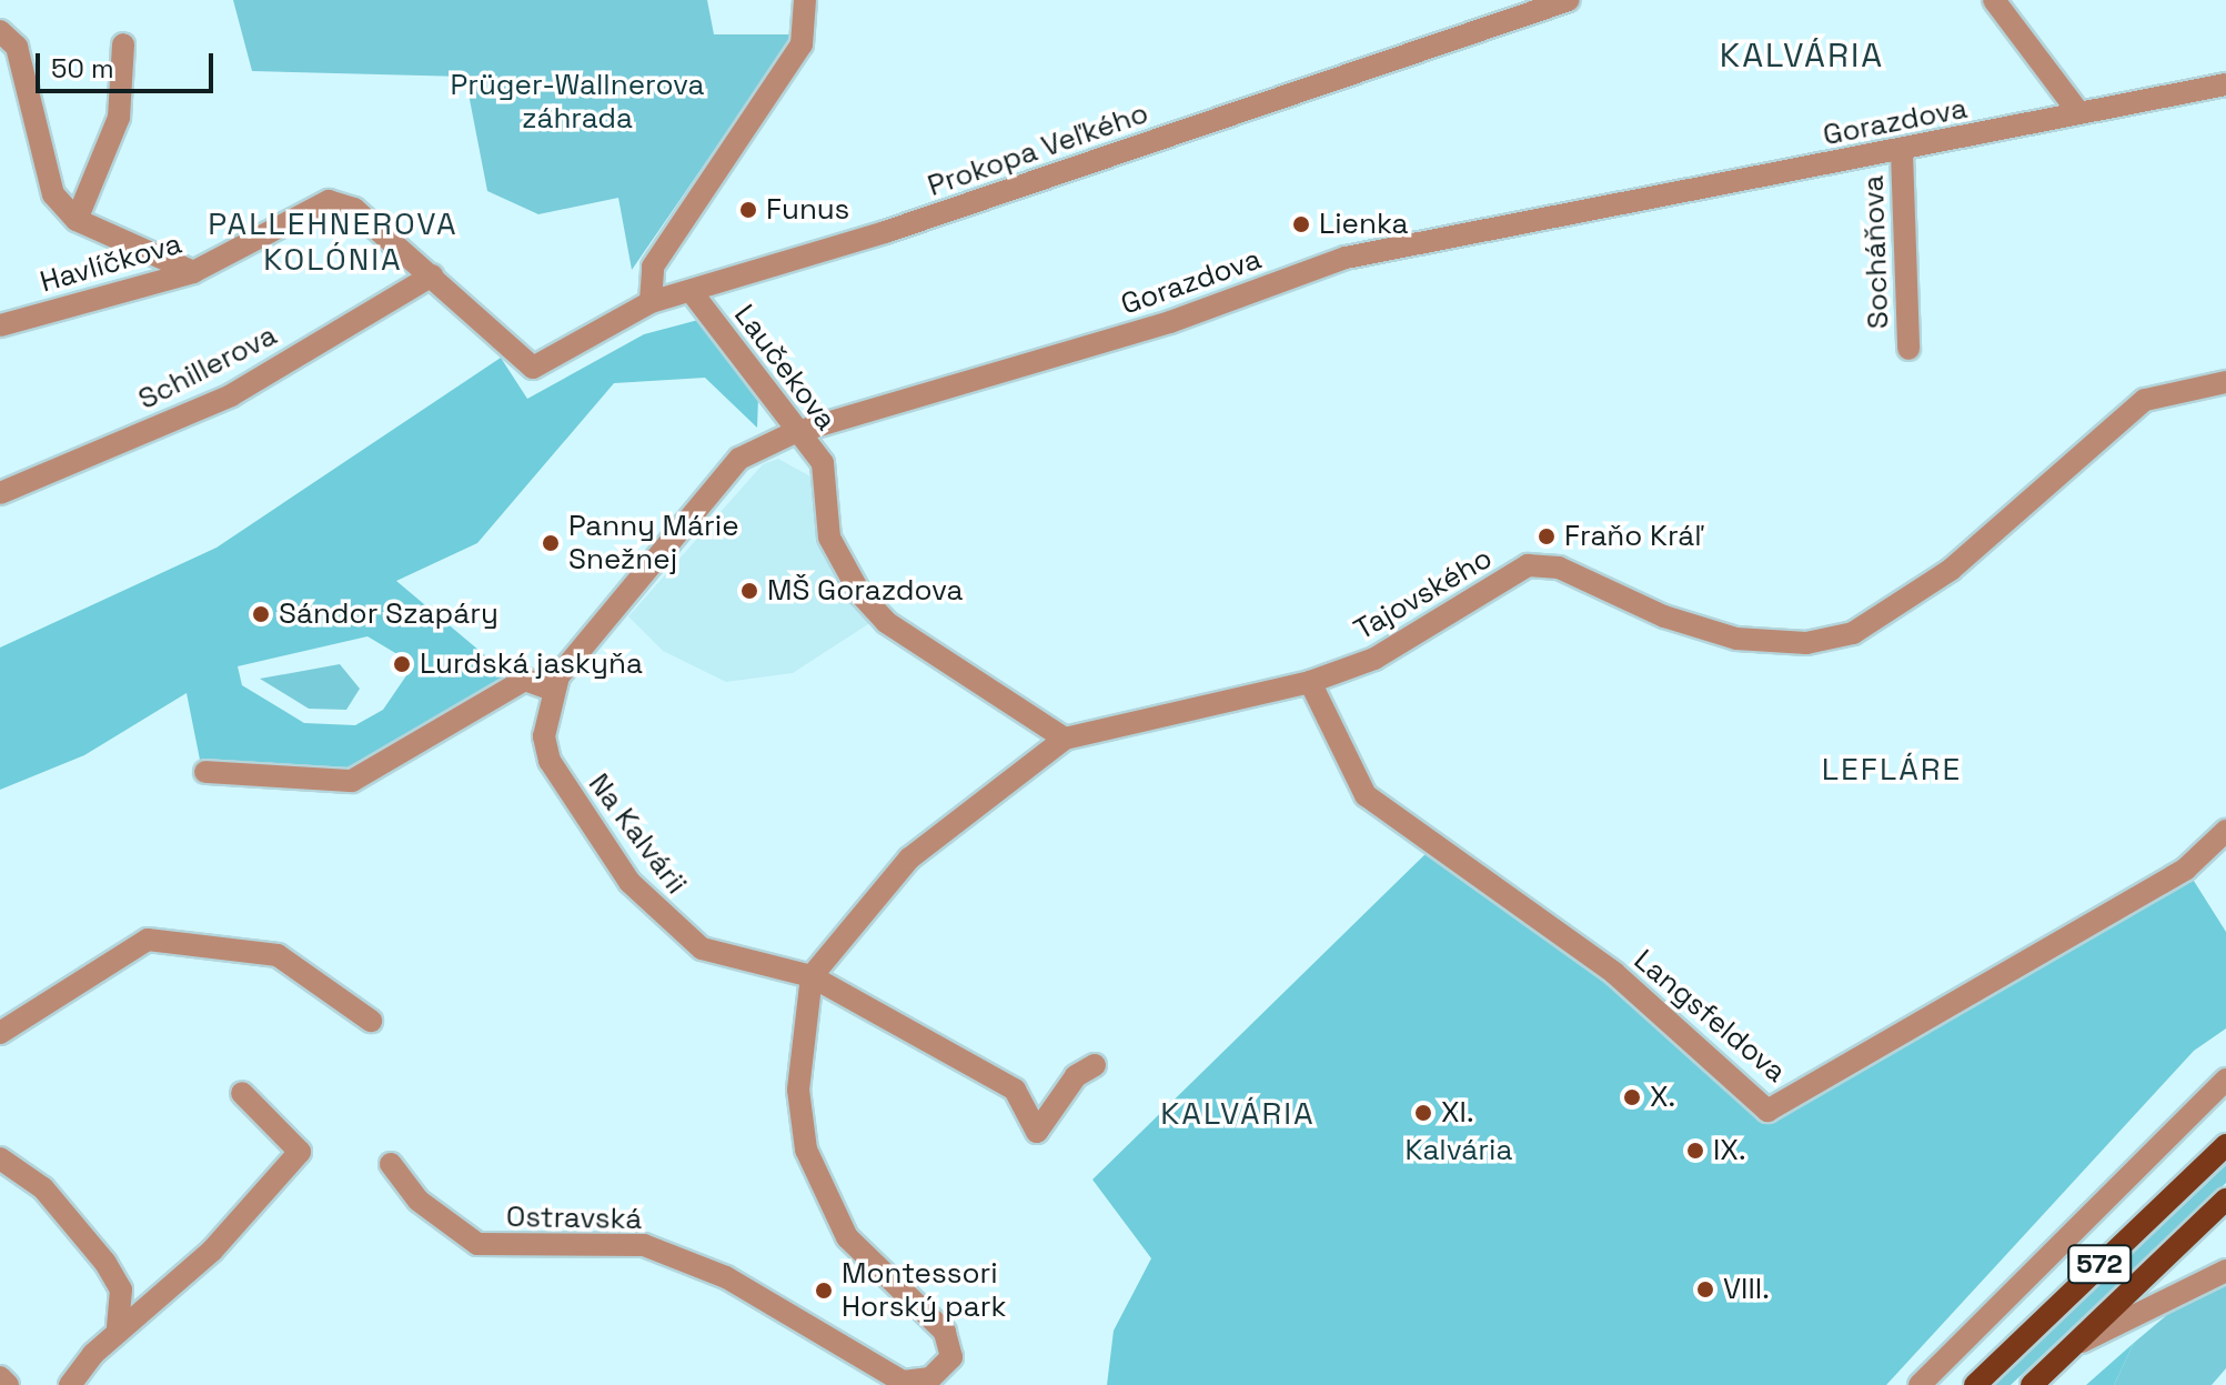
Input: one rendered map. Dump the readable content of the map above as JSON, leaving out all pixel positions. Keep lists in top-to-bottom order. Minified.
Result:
{"streets":{"main road":["572"],"street":["Gorazdova","Prokopa Veľkého","Socháňova","Havlíčkova","Schillerova","Laučekova","Tajovského","Na Kalvárii","Langsfeldova","Ostravská"]},"crossings":[["Gorazdova","Socháňova"],["Gorazdova","Laučekova"],["Gorazdova","Na Kalvárii"],["Prokopa Veľkého","Havlíčkova"],["Prokopa Veľkého","Laučekova"],["Havlíčkova","Schillerova"],["Laučekova","Tajovského"],["Tajovského","Na Kalvárii"],["Tajovského","Langsfeldova"],["Tajovského","Ostravská"],["Na Kalvárii","Ostravská"]],"districts":["KALVÁRIA","PALLEHNEROVA KOLÓNIA","LEFLÁRE","KALVÁRIA"],"parks":["Prüger-Wallnerova záhrada","Kalvária"],"places":["Funus","Lienka","Fraňo Kráľ","Panny Márie Snežnej","MŠ Gorazdova","Sándor Szapáry","Lurdská jaskyňa","X.","XI.","IX.","VIII.","Montessori Horský park"],"scale_bar":"50 m"}
